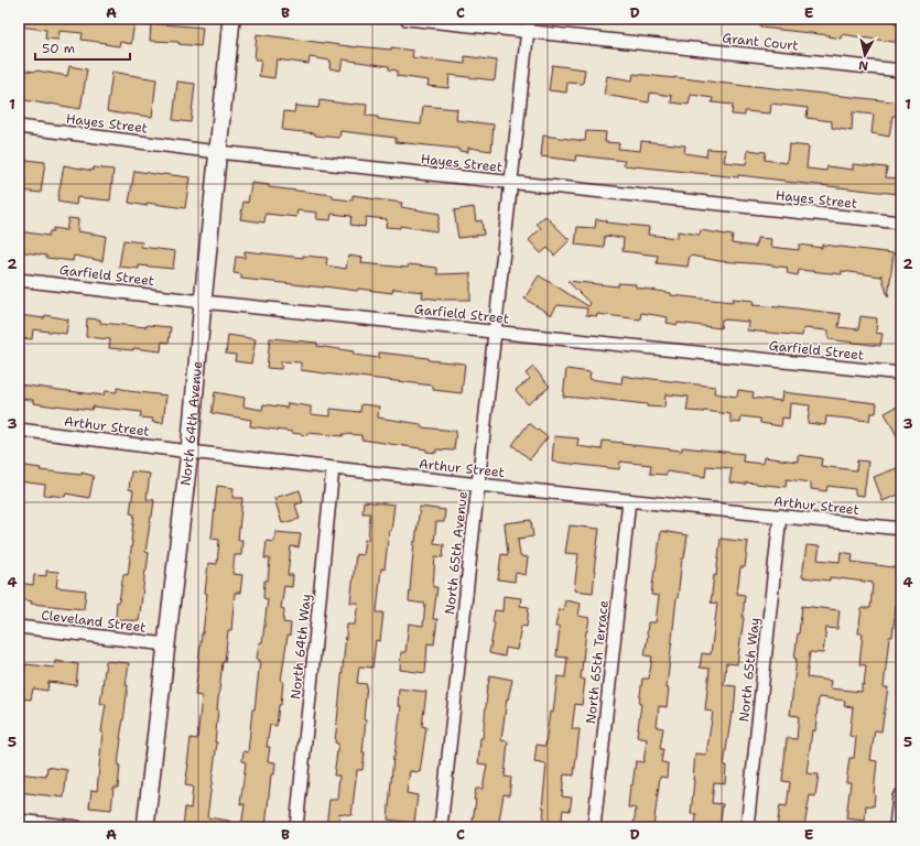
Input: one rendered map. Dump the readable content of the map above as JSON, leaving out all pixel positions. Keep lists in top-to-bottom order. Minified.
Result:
{"streets":{"street":["Grant Court","Hayes Street","Garfield Street","North 64th Avenue","Arthur Street","North 65th Avenue","Cleveland Street","North 64th Way","North 65th Terrace","North 65th Way"]},"crossings":[["Grant Court","North 65th Avenue"],["Hayes Street","North 64th Avenue"],["Hayes Street","North 65th Avenue"],["Garfield Street","North 64th Avenue"],["Garfield Street","North 65th Avenue"],["North 64th Avenue","Arthur Street"],["North 64th Avenue","Cleveland Street"],["Arthur Street","North 65th Avenue"],["Arthur Street","North 64th Way"],["Arthur Street","North 65th Terrace"],["Arthur Street","North 65th Way"]],"scale_bar":"50 m","north":"bottom","grid":{"columns":["A","B","C","D","E"],"rows":["1","2","3","4","5"]}}
